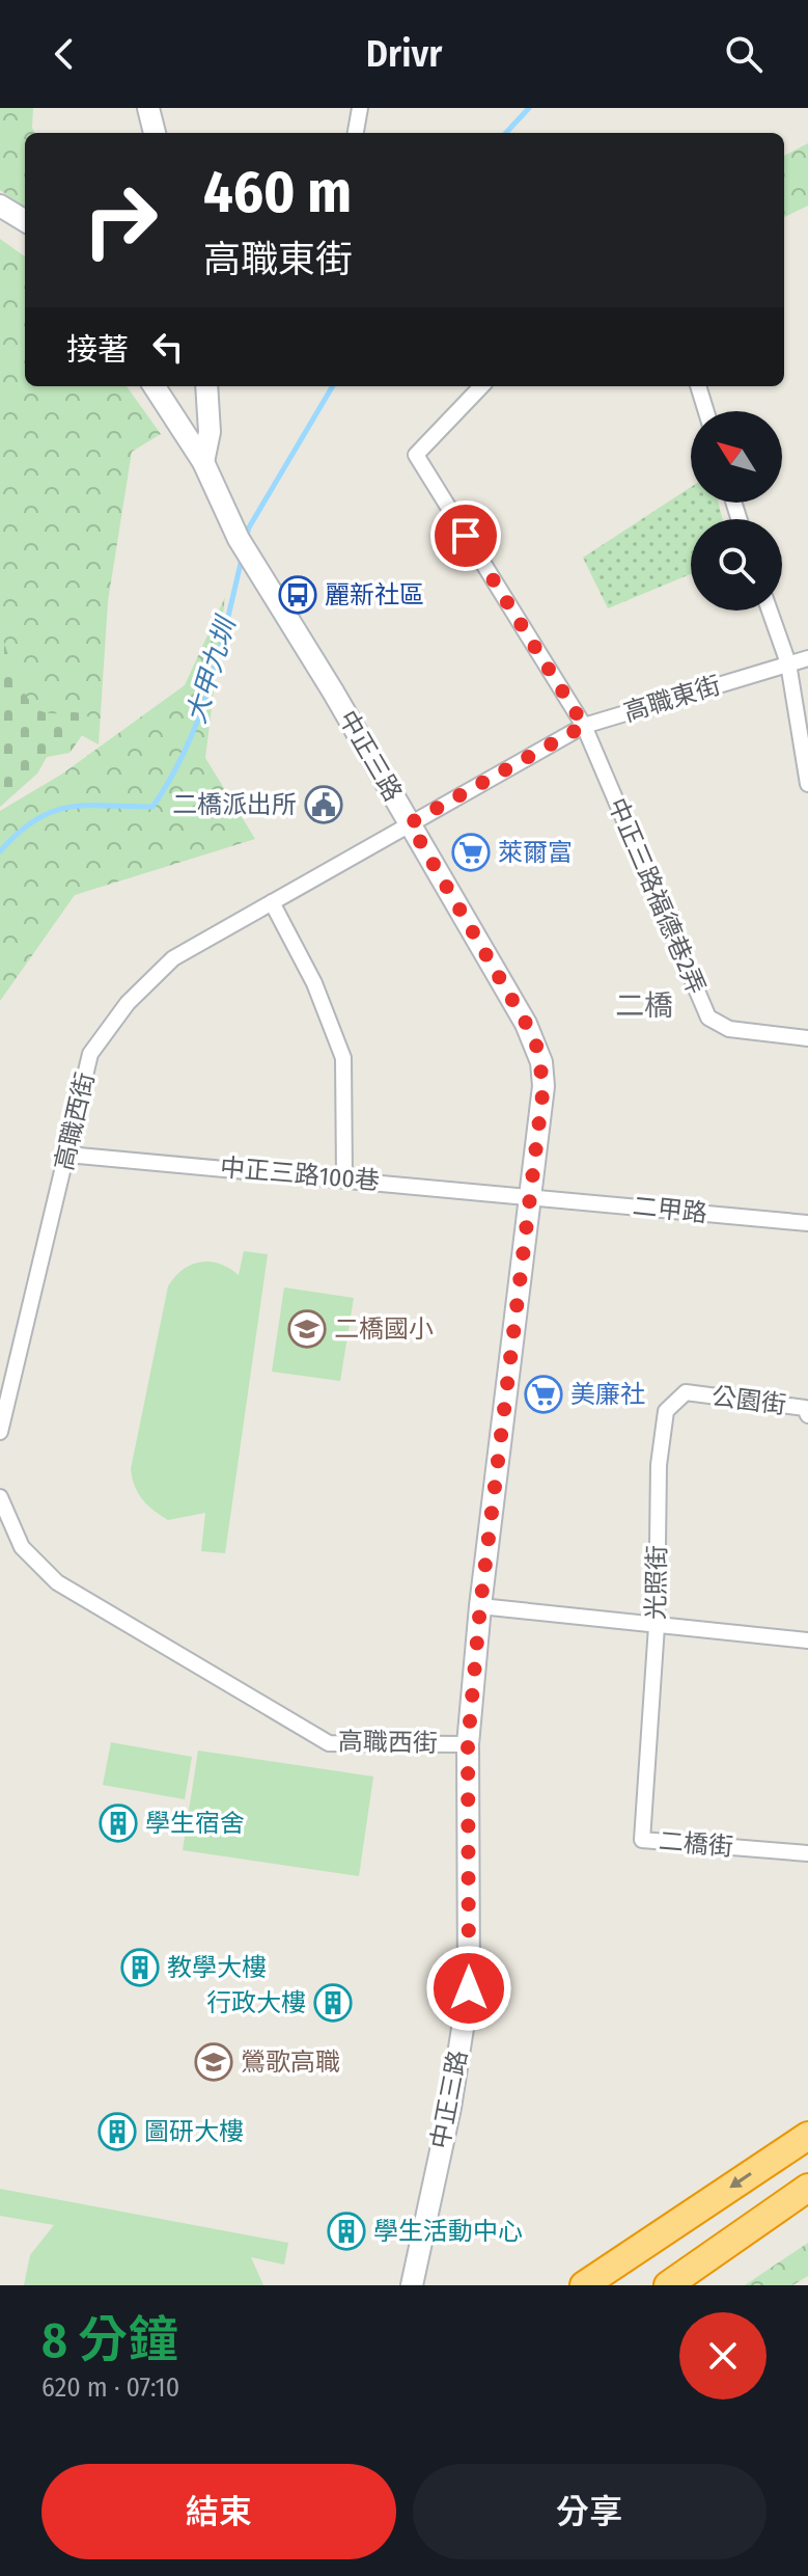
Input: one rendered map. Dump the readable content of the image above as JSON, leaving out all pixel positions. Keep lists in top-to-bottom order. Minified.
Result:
{"streets":{"street":["高職東街","中正三路","中正三路福德巷2弄","高職西街","中正三路100巷","二甲路","公園街","光照街","二橋街"]},"crossings":[["高職東街","中正三路"],["高職東街","中正三路福德巷2弄"],["高職東街","高職西街"],["中正三路","高職西街"],["中正三路","中正三路100巷"],["中正三路","二甲路"],["高職西街","中正三路100巷"],["中正三路100巷","二甲路"],["公園街","光照街"],["光照街","二橋街"]],"districts":["二橋"],"water":["大甲九圳"],"places":{"bus stop":["麗新社區"],"public building":["二橋派出所"],"supermarket":["萊爾富","美廉社"],"school or university":["二橋國小","鶯歌高職"],"building":["學生宿舍","教學大樓","行政大樓","圖研大樓","學生活動中心"]},"north":"top left","page":{"header":"Drivr","turn":["460 m","高職東街"],"then":"接著","heading":["8 分鐘","620 m · 07:10"],"buttons":["結束","分享"]}}
